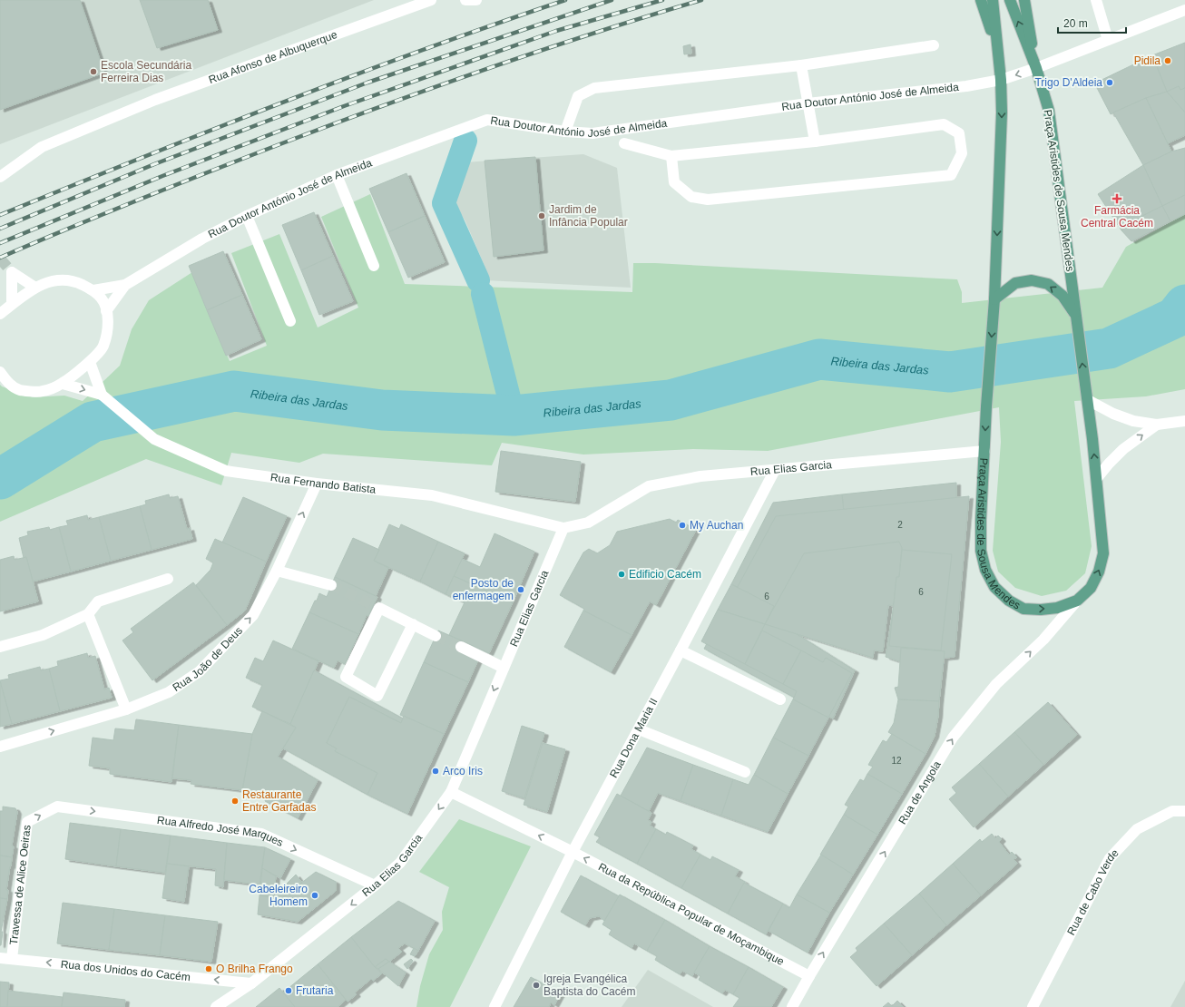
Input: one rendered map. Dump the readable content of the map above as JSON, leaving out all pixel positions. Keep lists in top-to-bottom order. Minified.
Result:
{"streets":{"main road":["Praça Aristides de Sousa Mendes"],"street":["Rua Afonso de Albuquerque","Rua Doutor António José de Almeida","Rua Elias Garcia","Rua Fernando Batista","Rua João de Deus","Rua Dona Maria II","Rua de Angola","Rua Alfredo José Marques","Travessa de Alice Oeiras","Rua de Cabo Verde","Rua da República Popular de Moçambique","Rua dos Unidos do Cacém"]},"crossings":[["Rua Doutor António José de Almeida","Praça Aristides de Sousa Mendes"],["Praça Aristides de Sousa Mendes","Rua Elias Garcia"],["Praça Aristides de Sousa Mendes","Rua de Angola"],["Rua Elias Garcia","Rua Fernando Batista"],["Rua Elias Garcia","Rua Dona Maria II"],["Rua Elias Garcia","Rua Alfredo José Marques"],["Rua Elias Garcia","Rua da República Popular de Moçambique"],["Rua Elias Garcia","Rua dos Unidos do Cacém"],["Rua Fernando Batista","Rua João de Deus"],["Rua Dona Maria II","Rua da República Popular de Moçambique"],["Rua de Angola","Rua da República Popular de Moçambique"],["Rua Alfredo José Marques","Travessa de Alice Oeiras"],["Travessa de Alice Oeiras","Rua dos Unidos do Cacém"]],"one_way":["Rua Elias Garcia","Rua João de Deus","Rua de Angola","Rua Alfredo José Marques","Travessa de Alice Oeiras","Rua da República Popular de Moçambique","Rua dos Unidos do Cacém"],"water":["Ribeira das Jardas"],"places":{"other":["Pidila","Escola Secundária Ferreira Dias","Trigo D'Aldeia","Jardim de Infância Popular","My Auchan","Edificio Cacém","Posto de enfermagem","Arco Iris","Restaurante Entre Garfadas","Cabeleireiro Homem","O Brilha Frango","Igreja Evangélica Baptista do Cacém","Frutaria"],"health":["Farmácia Central Cacém"]},"house_numbers":["2","6","6","12"],"scale_bar":"20 m"}
